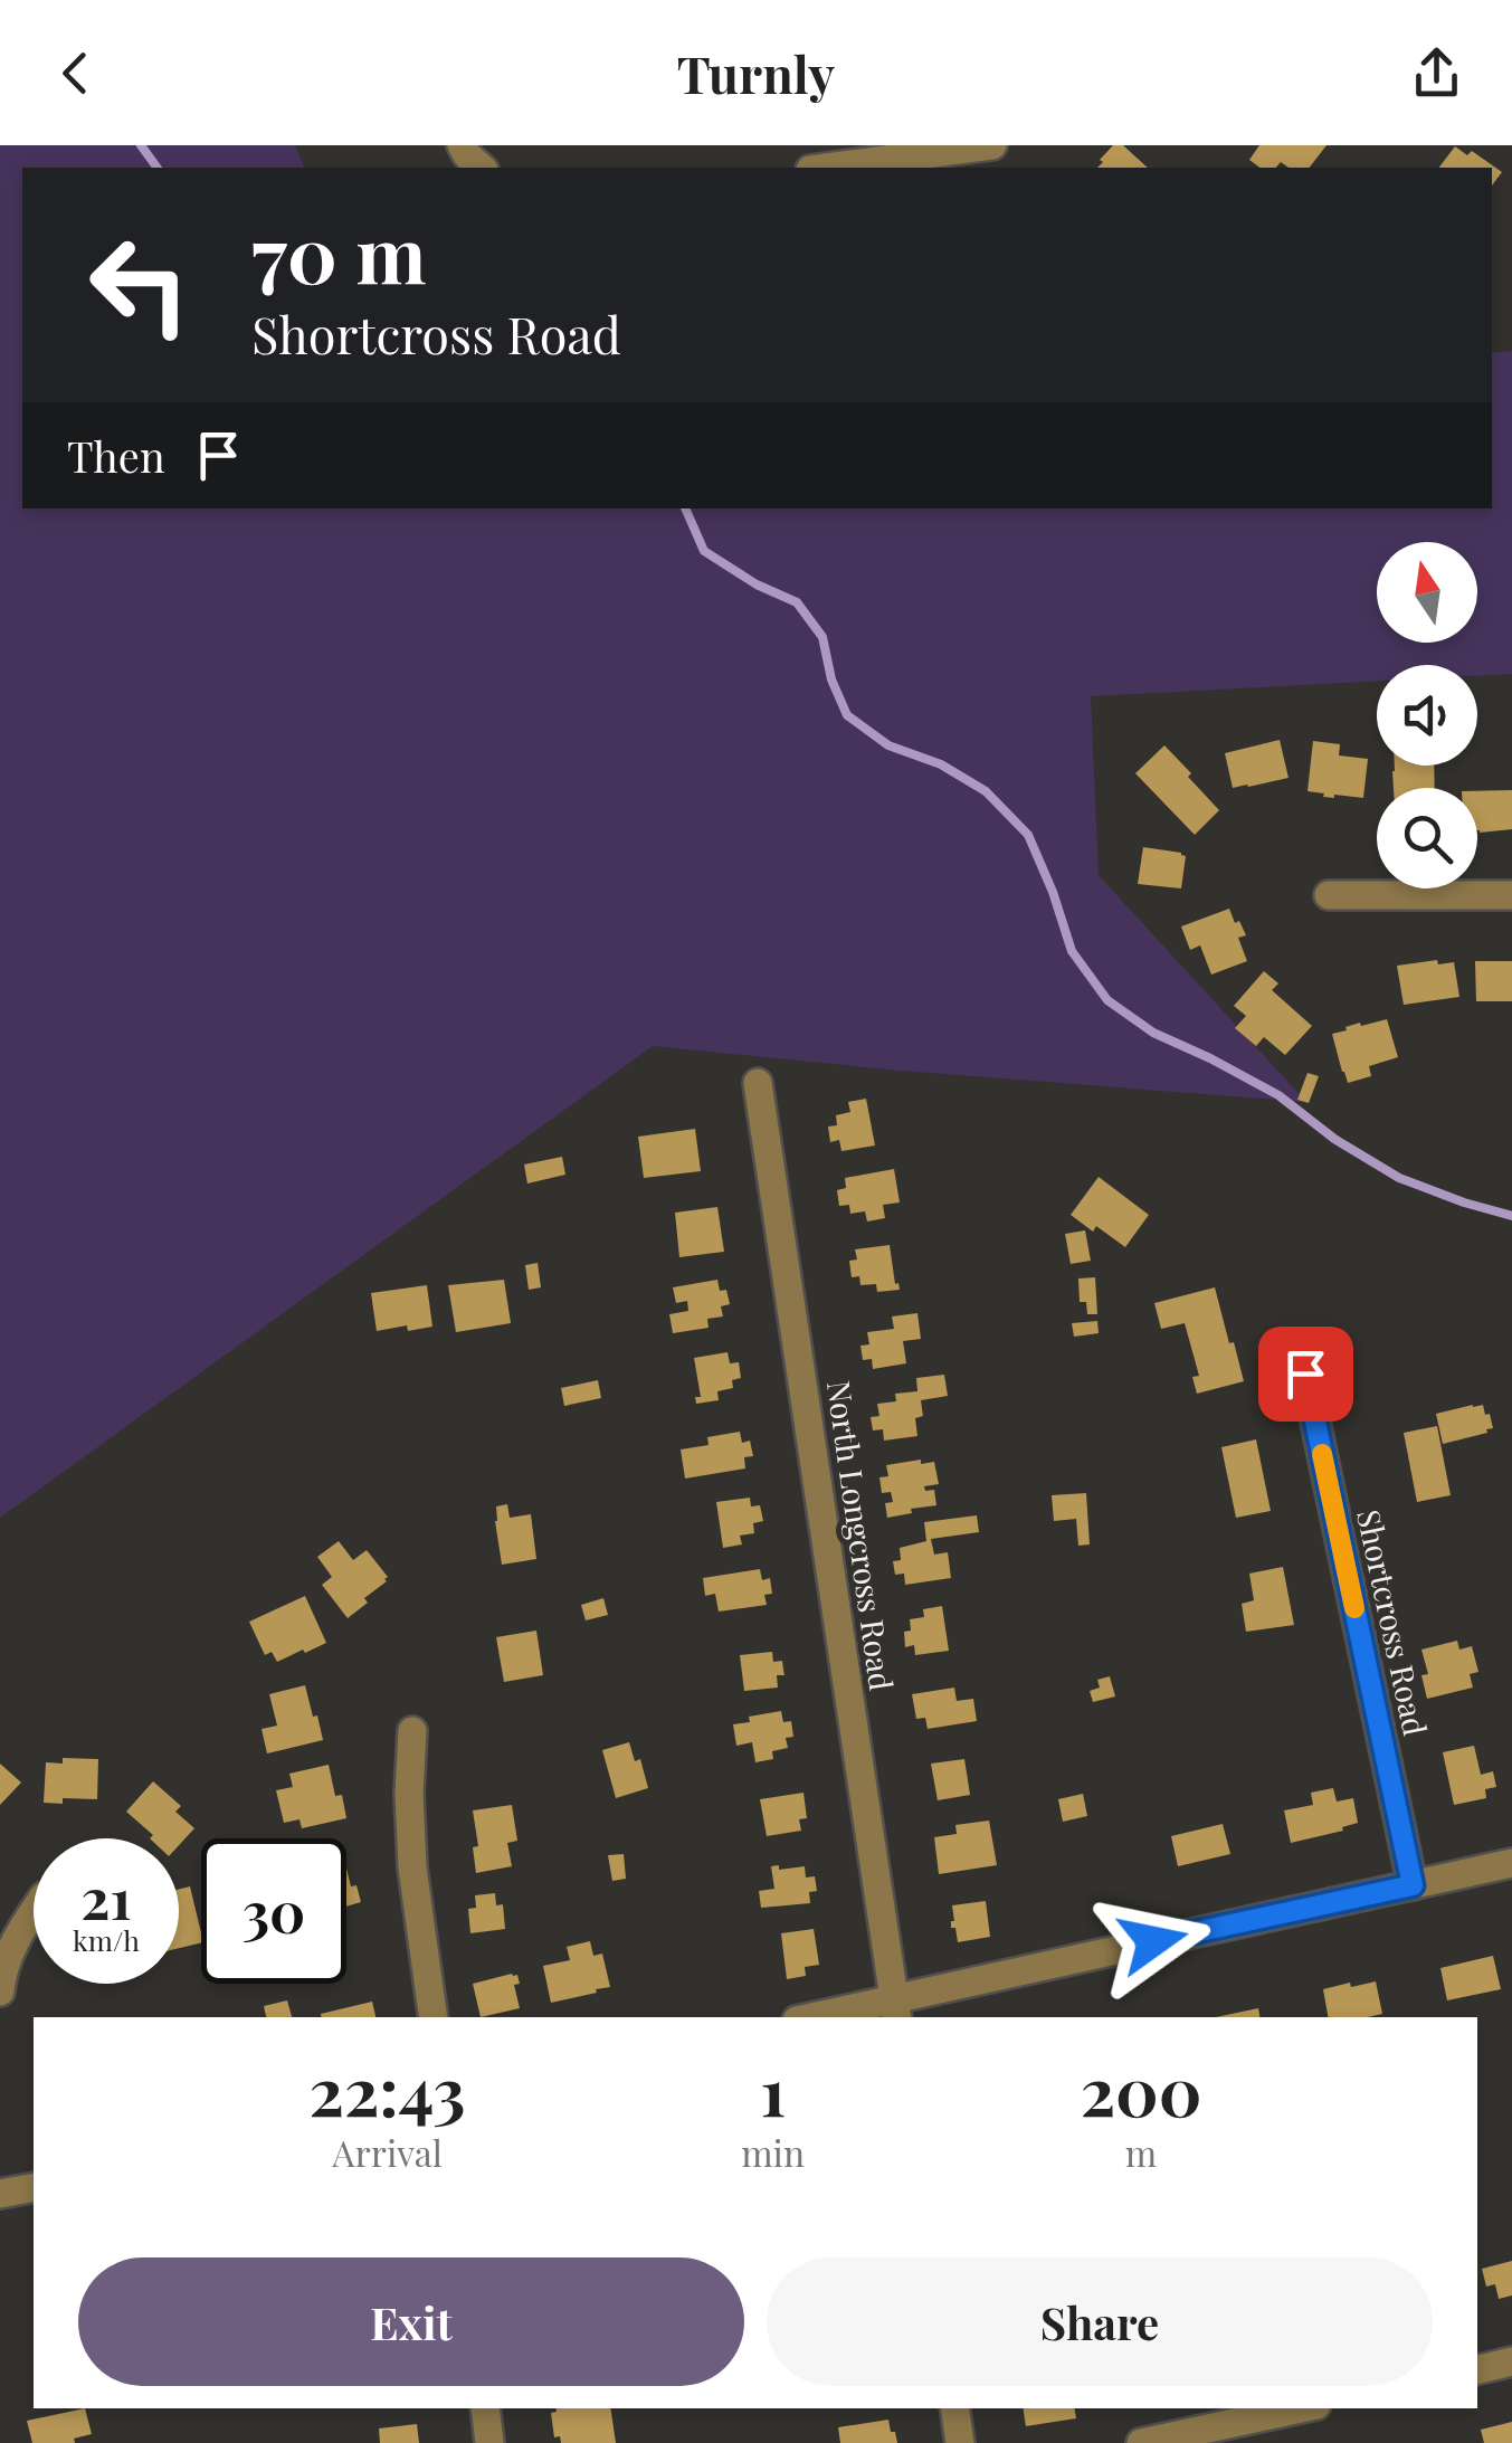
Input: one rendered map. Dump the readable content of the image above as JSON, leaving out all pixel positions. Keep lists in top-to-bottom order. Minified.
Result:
{"streets":{"street":["North Longcross Road","Shortcross Road"]},"north":"top","page":{"header":"Turnly","turn":["70 m","Shortcross Road"],"then":"Then","speed":"21 km/h","limit":"30","eta":["22:43","Arrival","1","min","200","m"],"buttons":["Exit","Share"]}}
